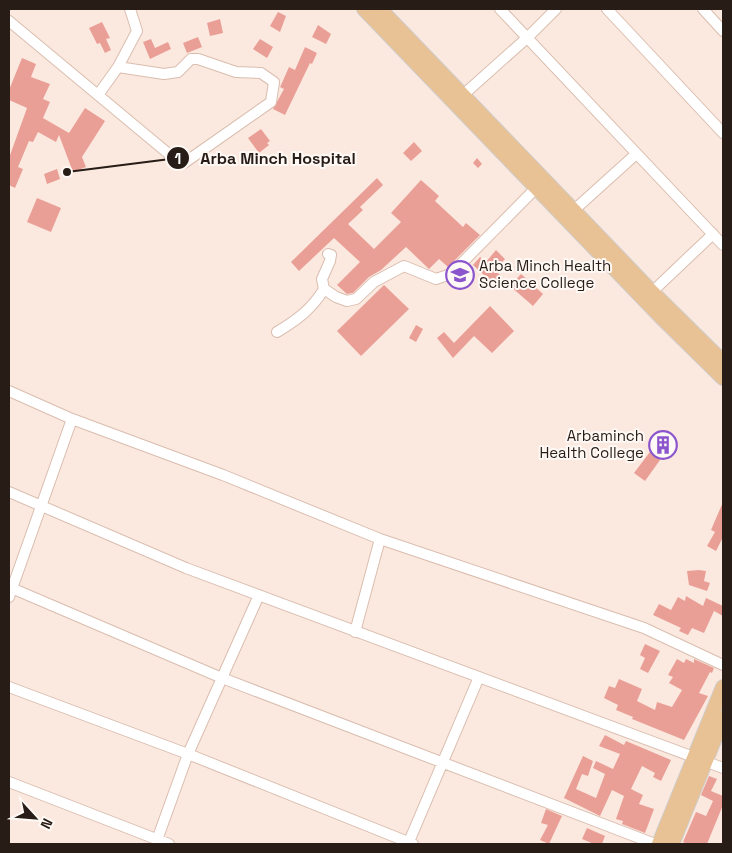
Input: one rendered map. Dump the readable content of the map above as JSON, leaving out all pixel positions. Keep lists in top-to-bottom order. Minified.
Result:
{"places":{"other":["Arba Minch Hospital"],"school or university":["Arba Minch Health Science College"],"building":["Arbaminch Health College"]},"north":"bottom right"}
